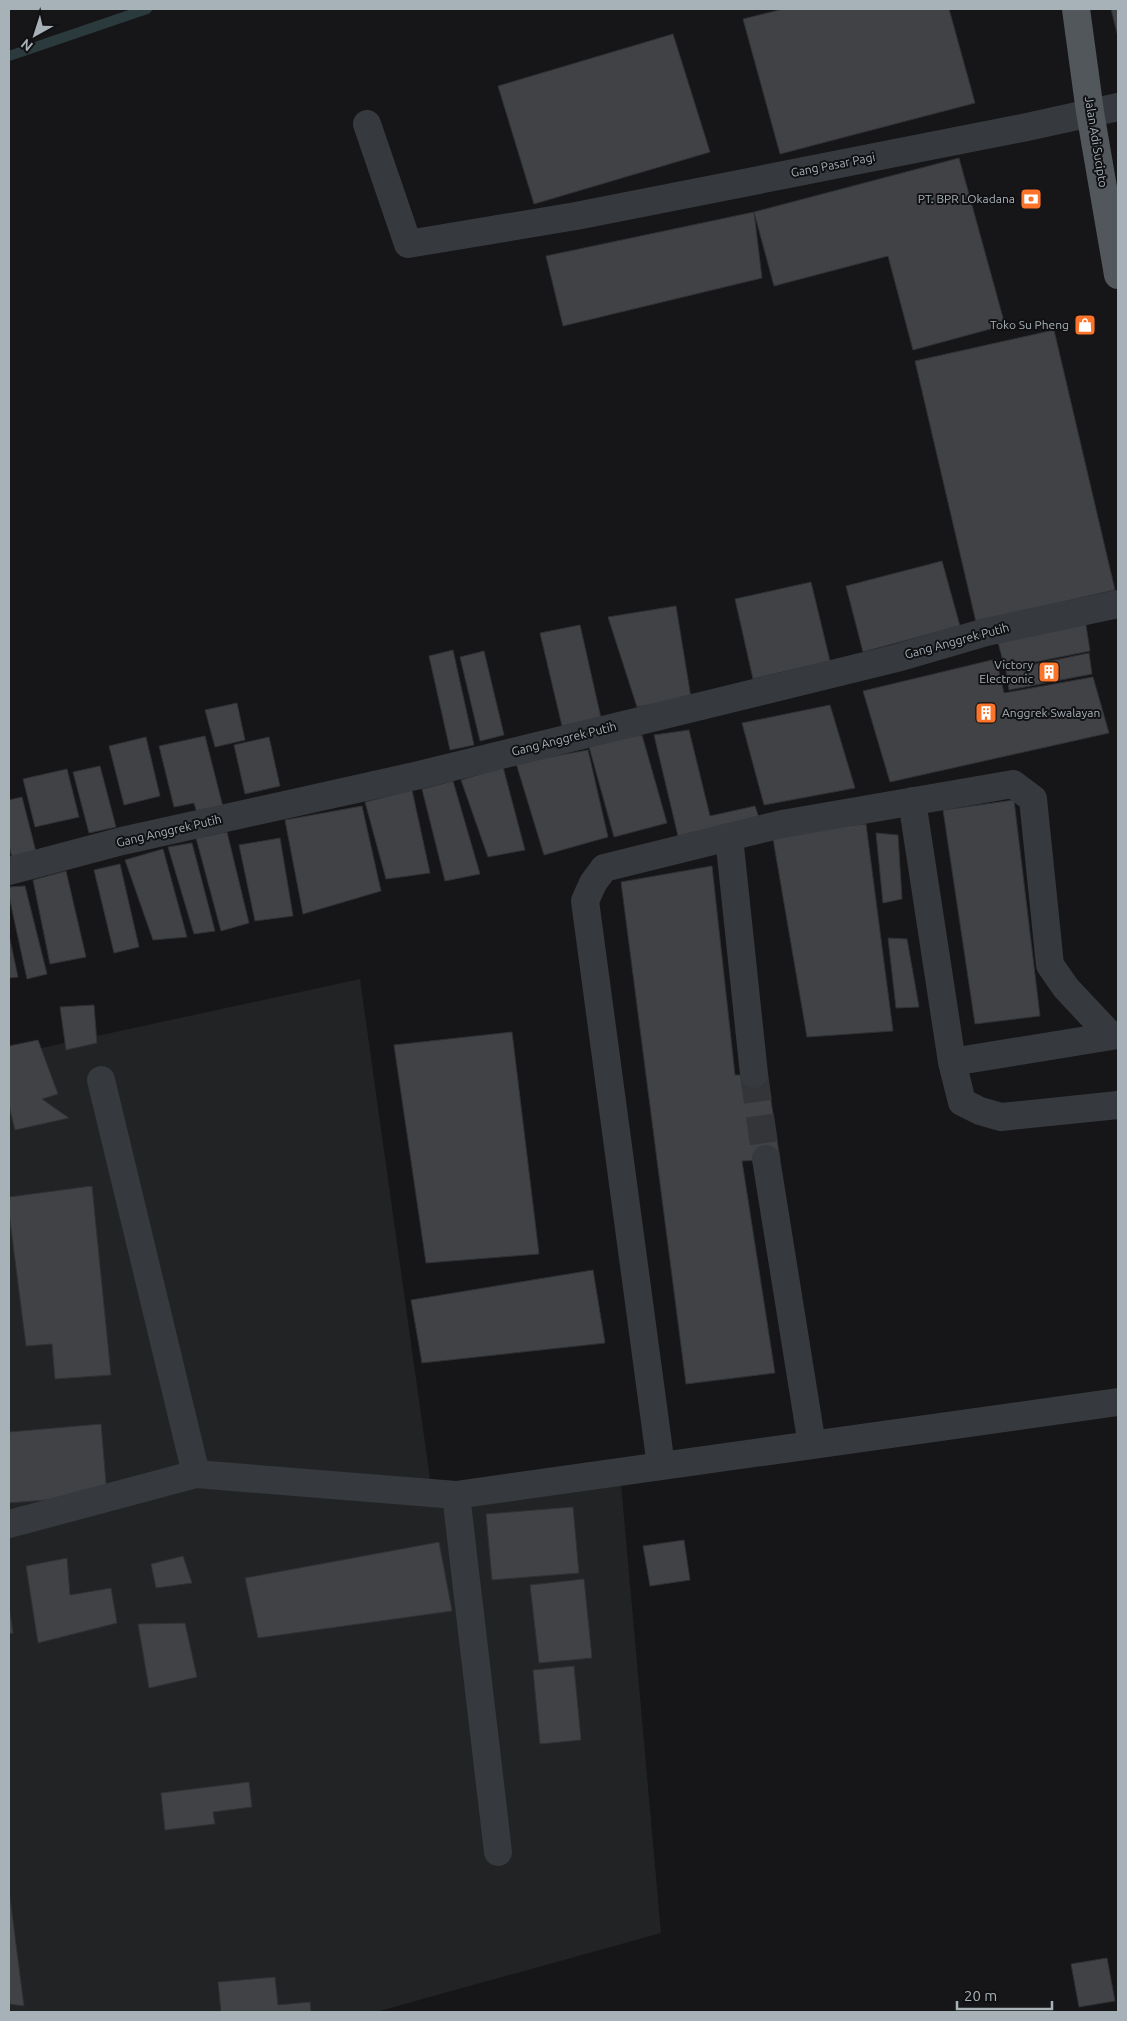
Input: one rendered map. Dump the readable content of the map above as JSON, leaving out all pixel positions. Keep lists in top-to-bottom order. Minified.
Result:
{"streets":{"main road":["Jalan Adi Sucipto"],"street":["Gang Pasar Pagi","Gang Anggrek Putih"]},"crossings":[["Jalan Adi Sucipto","Gang Pasar Pagi"]],"places":{"bank":["PT. BPR LOkadana"],"shop":["Toko Su Pheng"],"building":["Victory Electronic","Anggrek Swalayan"]},"scale_bar":"20 m","north":"bottom left"}
